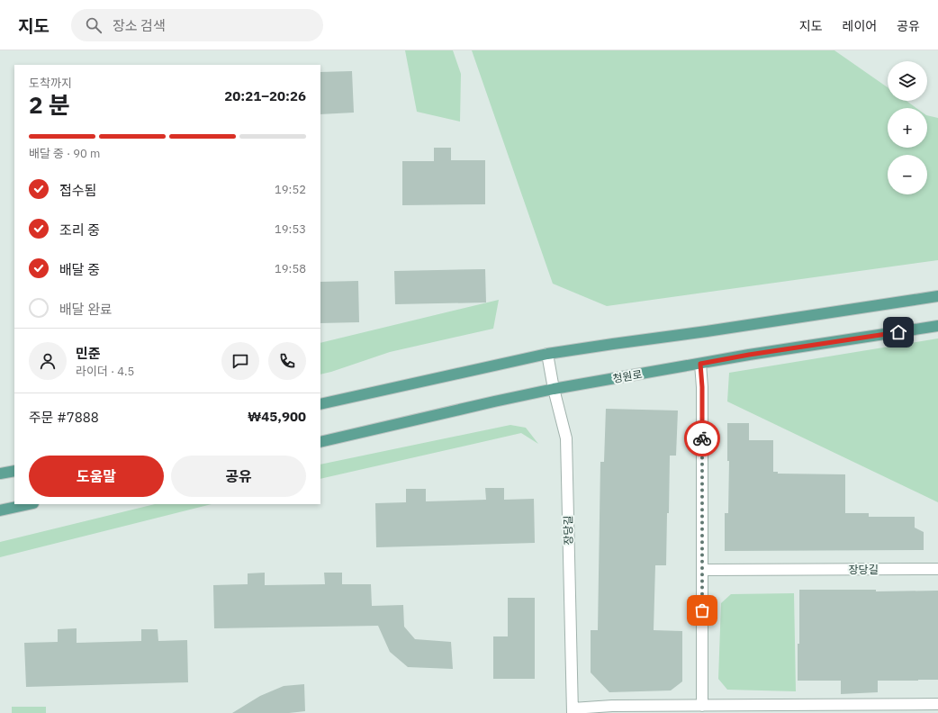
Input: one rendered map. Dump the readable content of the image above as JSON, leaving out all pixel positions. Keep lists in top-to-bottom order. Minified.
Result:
{"streets":{"main road":["청원로"],"street":["장당길"]},"crossings":[["청원로","장당길"]],"page":{"header":"지도","search":"장소 검색","nav":["지도","레이어","공유"],"map_buttons":["+","−"],"heading":["2 분","도착까지","20:21–20:26"],"panel":["민준","라이더 · 4.5","주문 #7888","₩45,900"],"bar":"배달 중 · 90 m","list":[["접수됨","19:52"],["조리 중","19:53"],["배달 중","19:58"],"배달 완료"],"buttons":["도움말","공유"]}}
